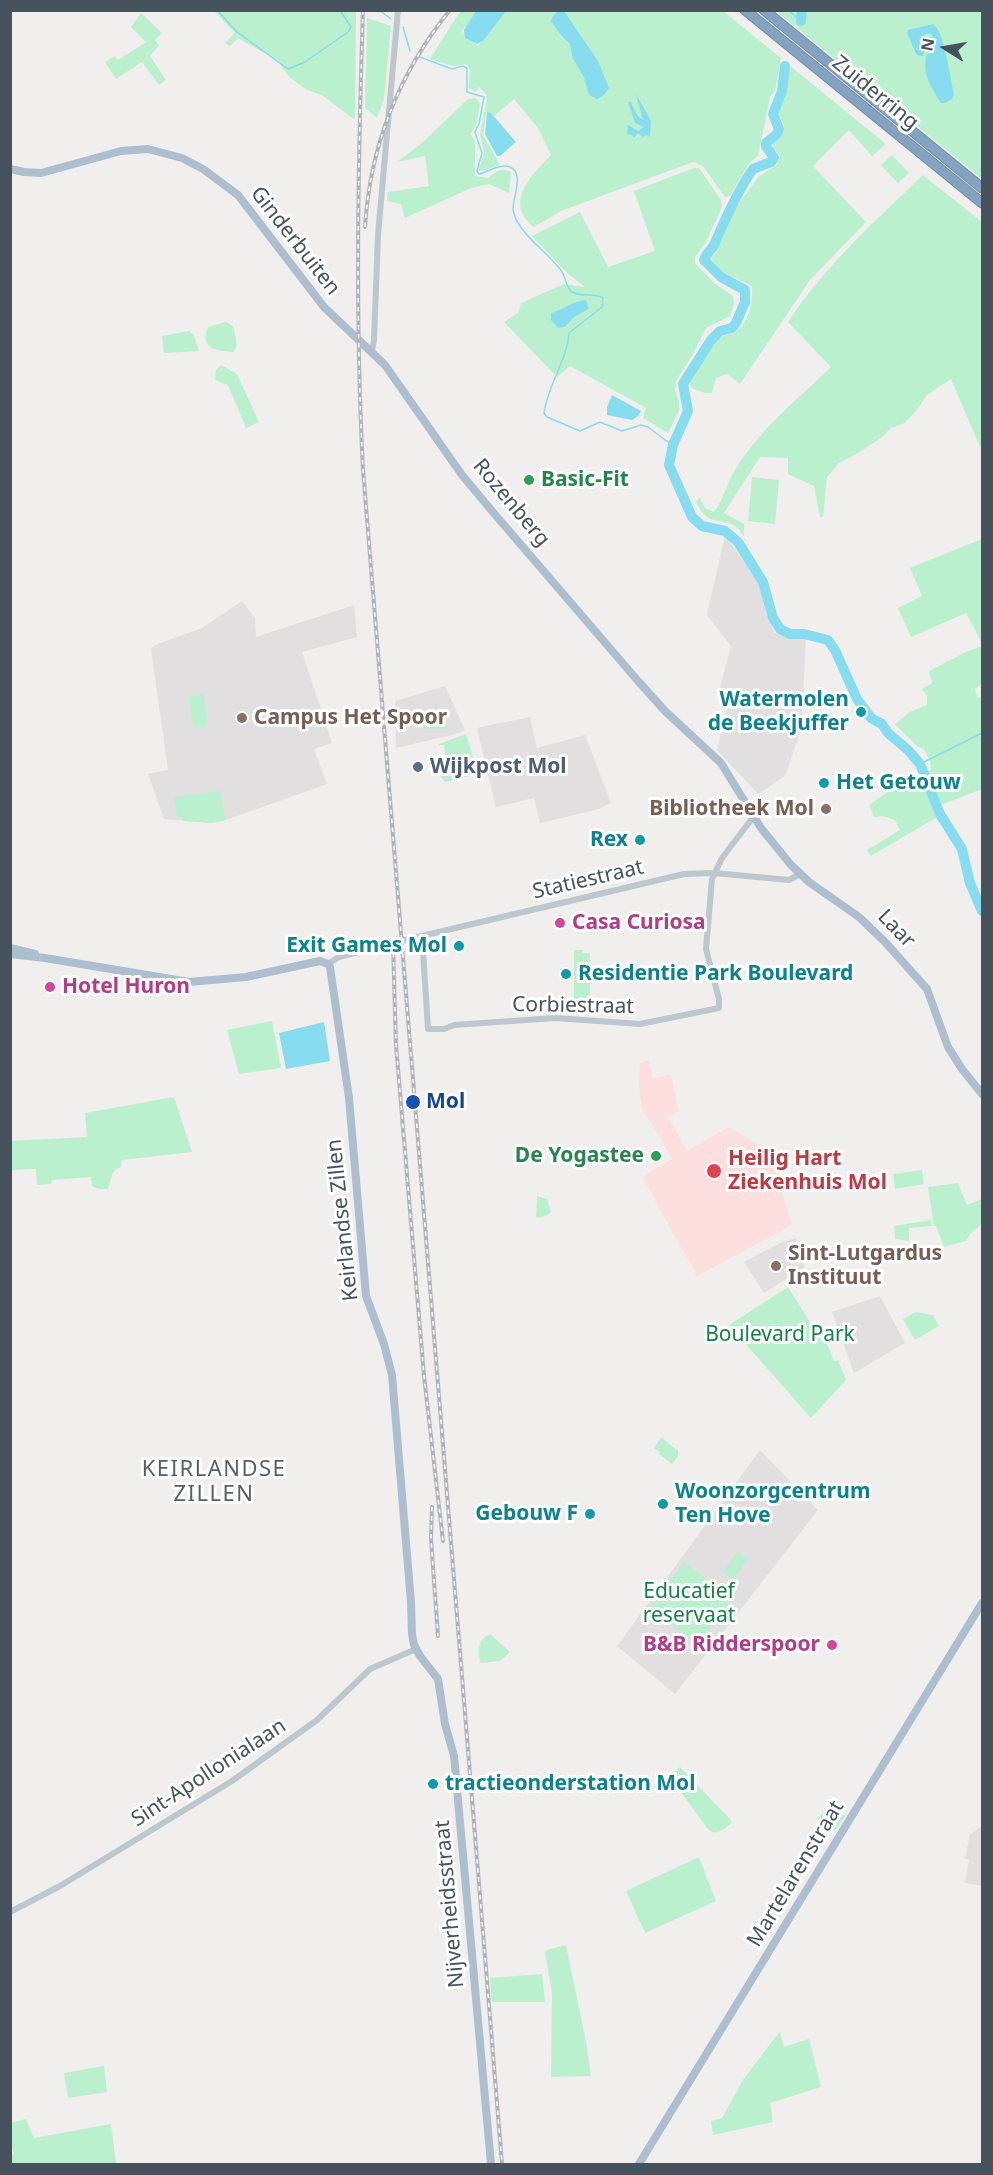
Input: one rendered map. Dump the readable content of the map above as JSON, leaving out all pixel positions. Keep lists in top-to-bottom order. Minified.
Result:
{"streets":{"highway":["Zuiderring"],"main road":["Ginderbuiten","Rozenberg","Laar","Keirlandse Zillen","Martelarenstraat","Nijverheidsstraat"],"street":["Statiestraat","Corbiestraat","Sint-Apollonialaan"]},"crossings":[["Ginderbuiten","Rozenberg"],["Rozenberg","Statiestraat"],["Rozenberg","Laar"],["Statiestraat","Laar"],["Statiestraat","Corbiestraat"],["Statiestraat","Keirlandse Zillen"],["Keirlandse Zillen","Sint-Apollonialaan"],["Keirlandse Zillen","Nijverheidsstraat"],["Sint-Apollonialaan","Nijverheidsstraat"]],"districts":["KEIRLANDSE ZILLEN"],"parks":["Boulevard Park","Educatief reservaat"],"places":["Basic-Fit","Watermolen de Beekjuffer","Campus Het Spoor","Wijkpost Mol","Het Getouw","Bibliotheek Mol","Rex","Casa Curiosa","Exit Games Mol","Residentie Park Boulevard","Hotel Huron","Mol","De Yogastee","Heilig Hart Ziekenhuis Mol","Sint-Lutgardus Instituut","Woonzorgcentrum Ten Hove","Gebouw F","B&B Ridderspoor","tractieonderstation Mol"],"north":"left"}
